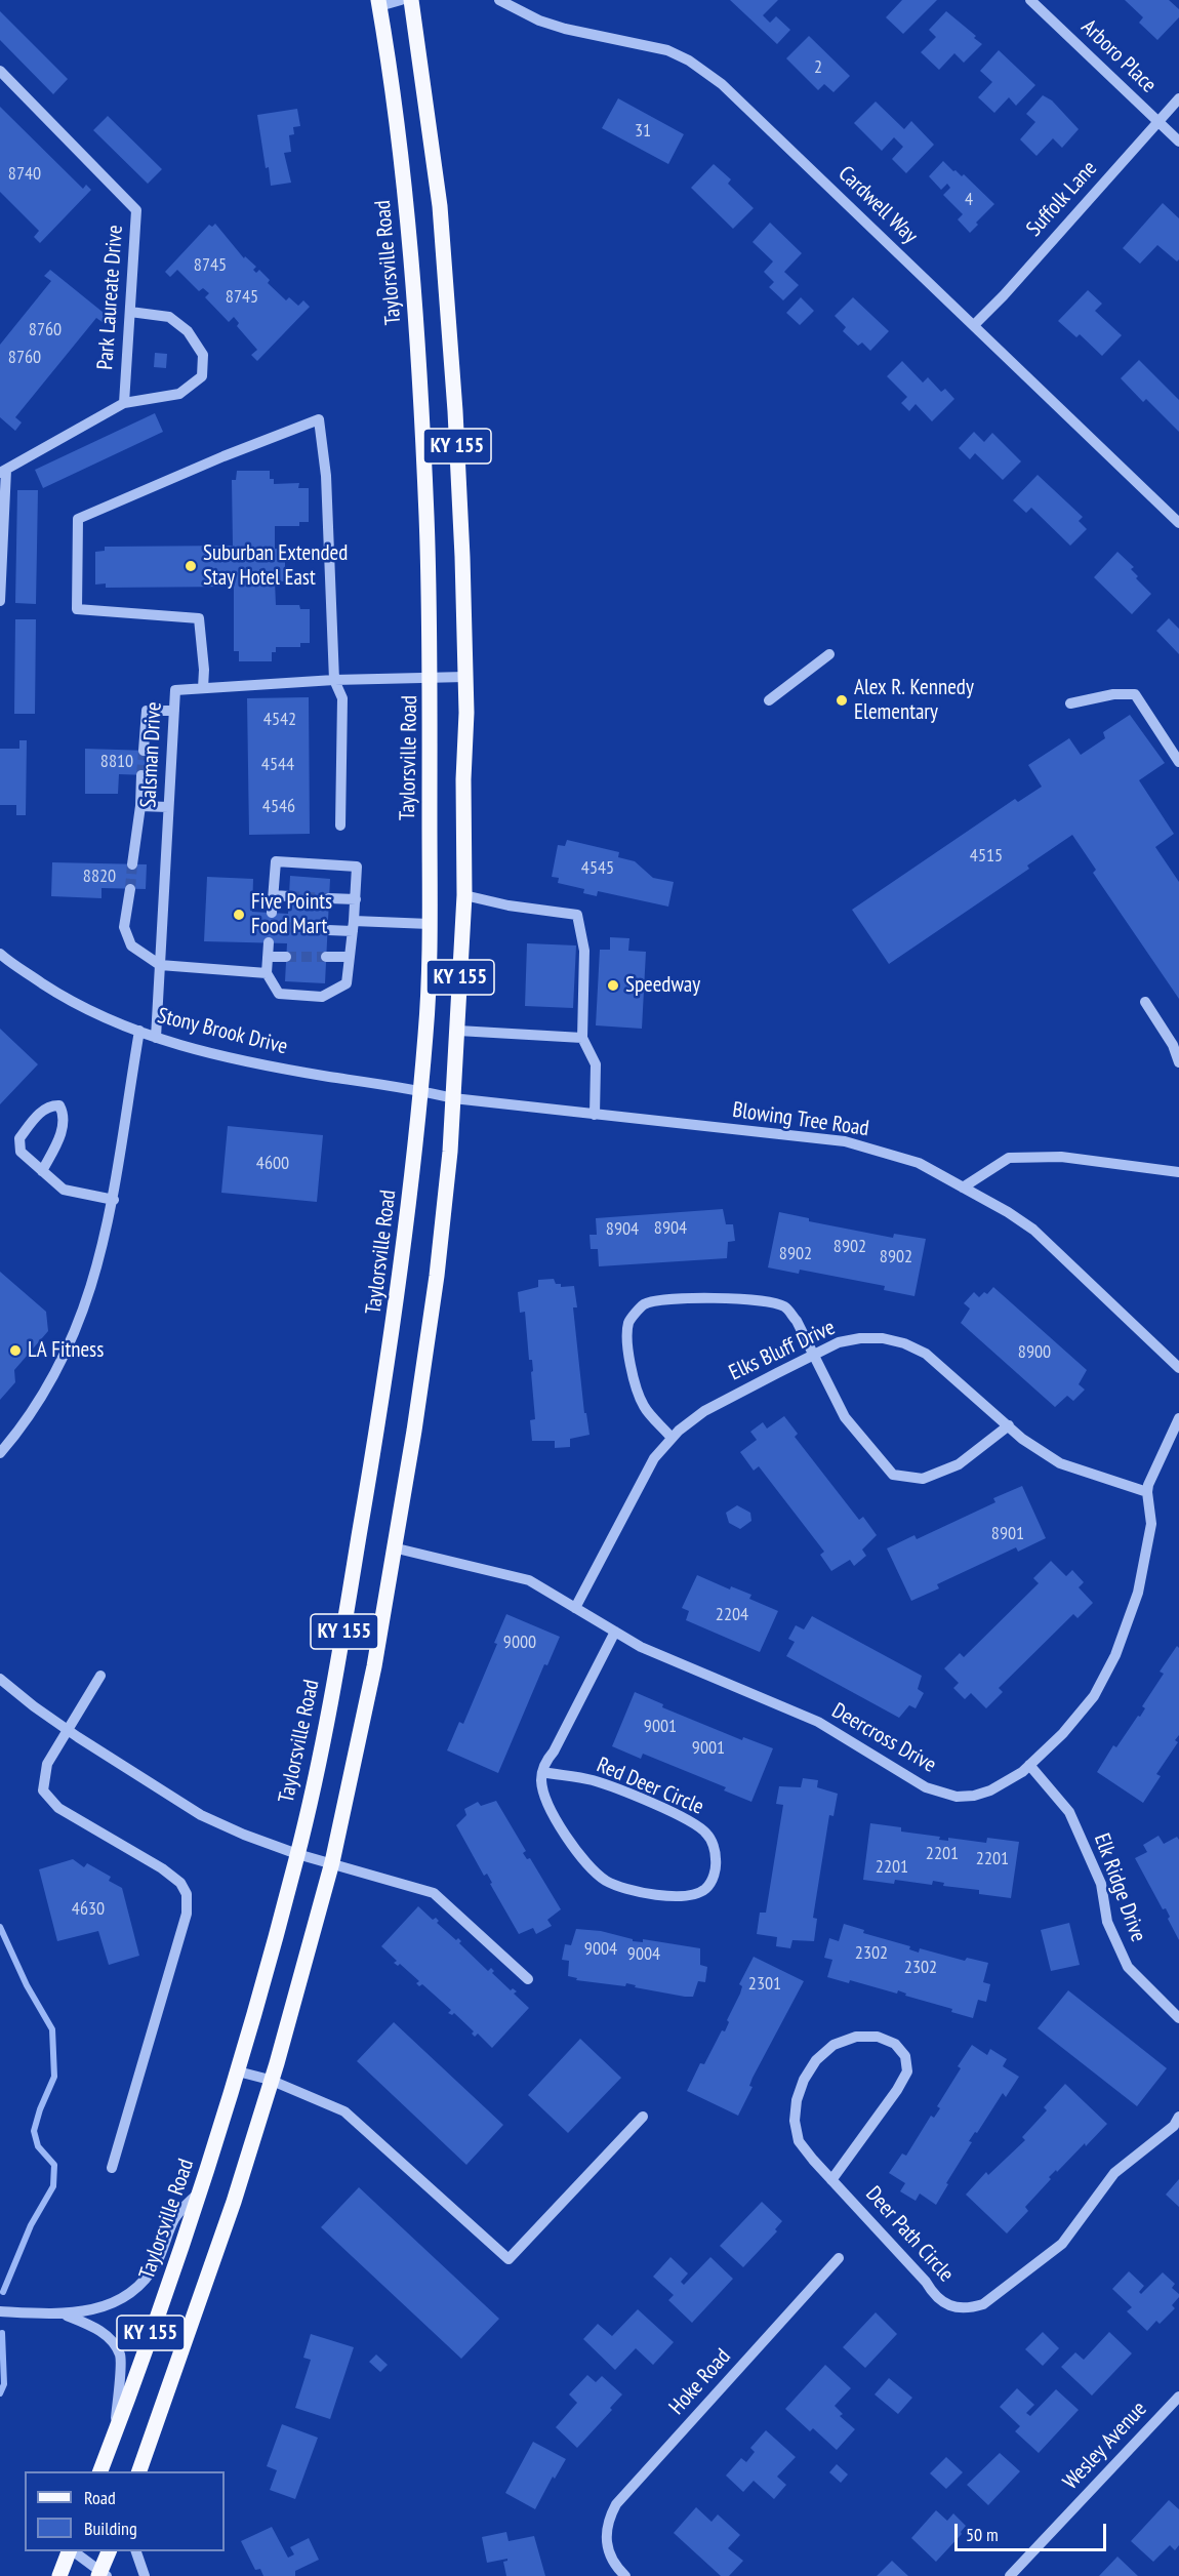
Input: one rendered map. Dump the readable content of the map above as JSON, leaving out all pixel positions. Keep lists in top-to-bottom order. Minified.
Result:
{"streets":{"main road":["Taylorsville Road","KY 155"],"street":["Arboro Place","Suffolk Lane","Cardwell Way","Park Laureate Drive","Salsman Drive","Stony Brook Drive","Blowing Tree Road","Elks Bluff Drive","Deercross Drive","Red Deer Circle","Elk Ridge Drive","Deer Path Circle","Hoke Road","Wesley Avenue"]},"crossings":[["Arboro Place","Suffolk Lane"],["Suffolk Lane","Cardwell Way"],["Taylorsville Road","Salsman Drive"],["Taylorsville Road","Stony Brook Drive"],["KY 155","Salsman Drive"],["KY 155","Stony Brook Drive"],["KY 155","Blowing Tree Road"],["KY 155","Deercross Drive"],["Salsman Drive","Stony Brook Drive"],["Stony Brook Drive","Blowing Tree Road"],["Elks Bluff Drive","Deercross Drive"],["Deercross Drive","Elk Ridge Drive"]],"places":["Suburban Extended Stay Hotel East","Alex R. Kennedy Elementary","Five Points Food Mart","Speedway","LA Fitness"],"house_numbers":["2","31","8740","4","8745","8745","8760","8760","4542","8810","4544","4546","4515","4545","8820","4600","8904","8904","8902","8902","8902","8900","8901","2204","9000","9001","9001","2201","2201","2201","4630","9004","2302","9004","2302","2301"],"legend":["Road","Building"],"scale_bar":"50 m"}
